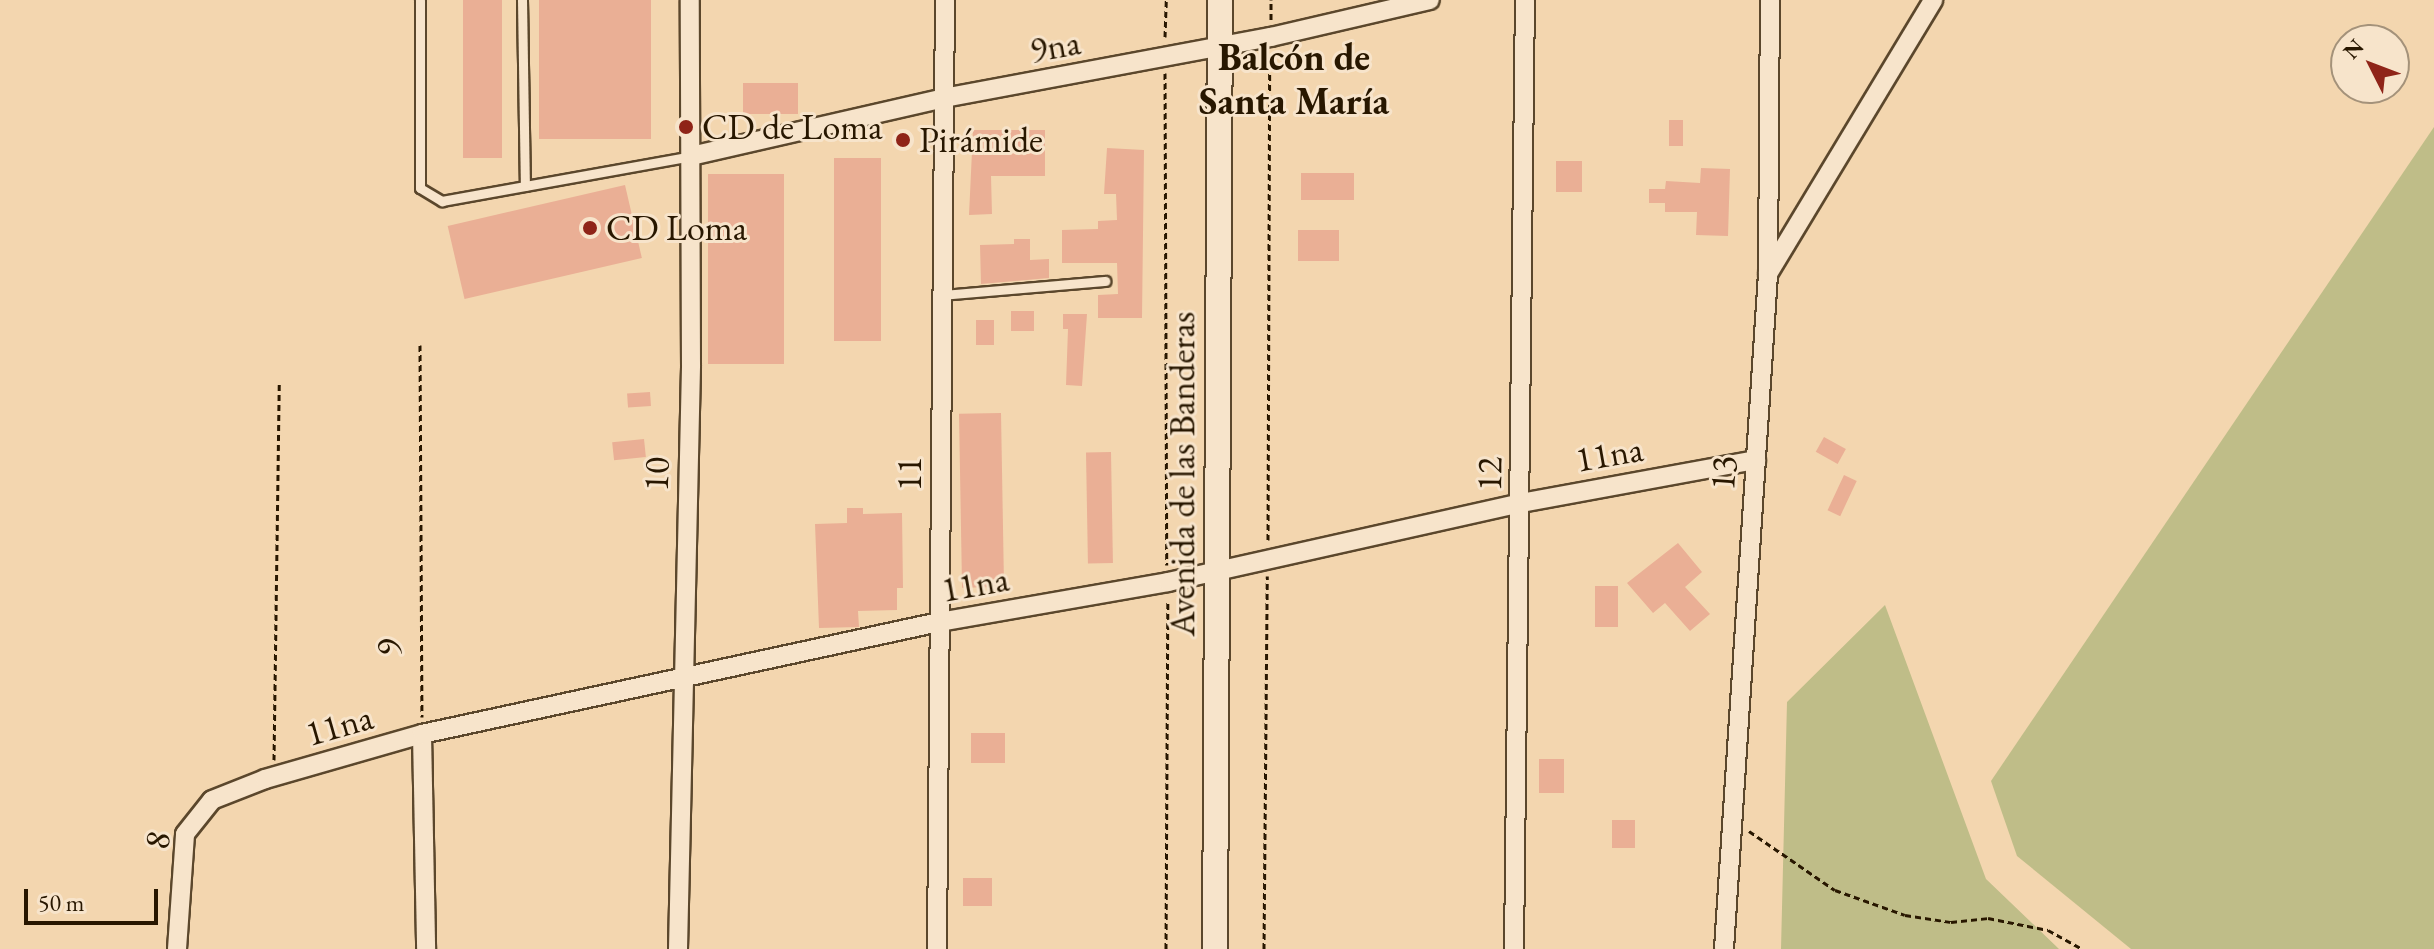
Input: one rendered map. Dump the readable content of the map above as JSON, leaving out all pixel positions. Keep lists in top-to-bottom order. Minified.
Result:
{"streets":{"street":["9na","11na","13","10","11","Avenida de las Banderas","12","8"],"path":["9"]},"crossings":[["9na","10"],["9na","11"],["9na","Avenida de las Banderas"],["11na","13"],["11na","10"],["11na","11"],["11na","Avenida de las Banderas"],["11na","12"],["11na","9"],["11na","8"]],"districts":["Balcón de Santa María"],"places":["CD de Loma","Pirámide","CD Loma"],"scale_bar":"50 m","north":"top left"}
